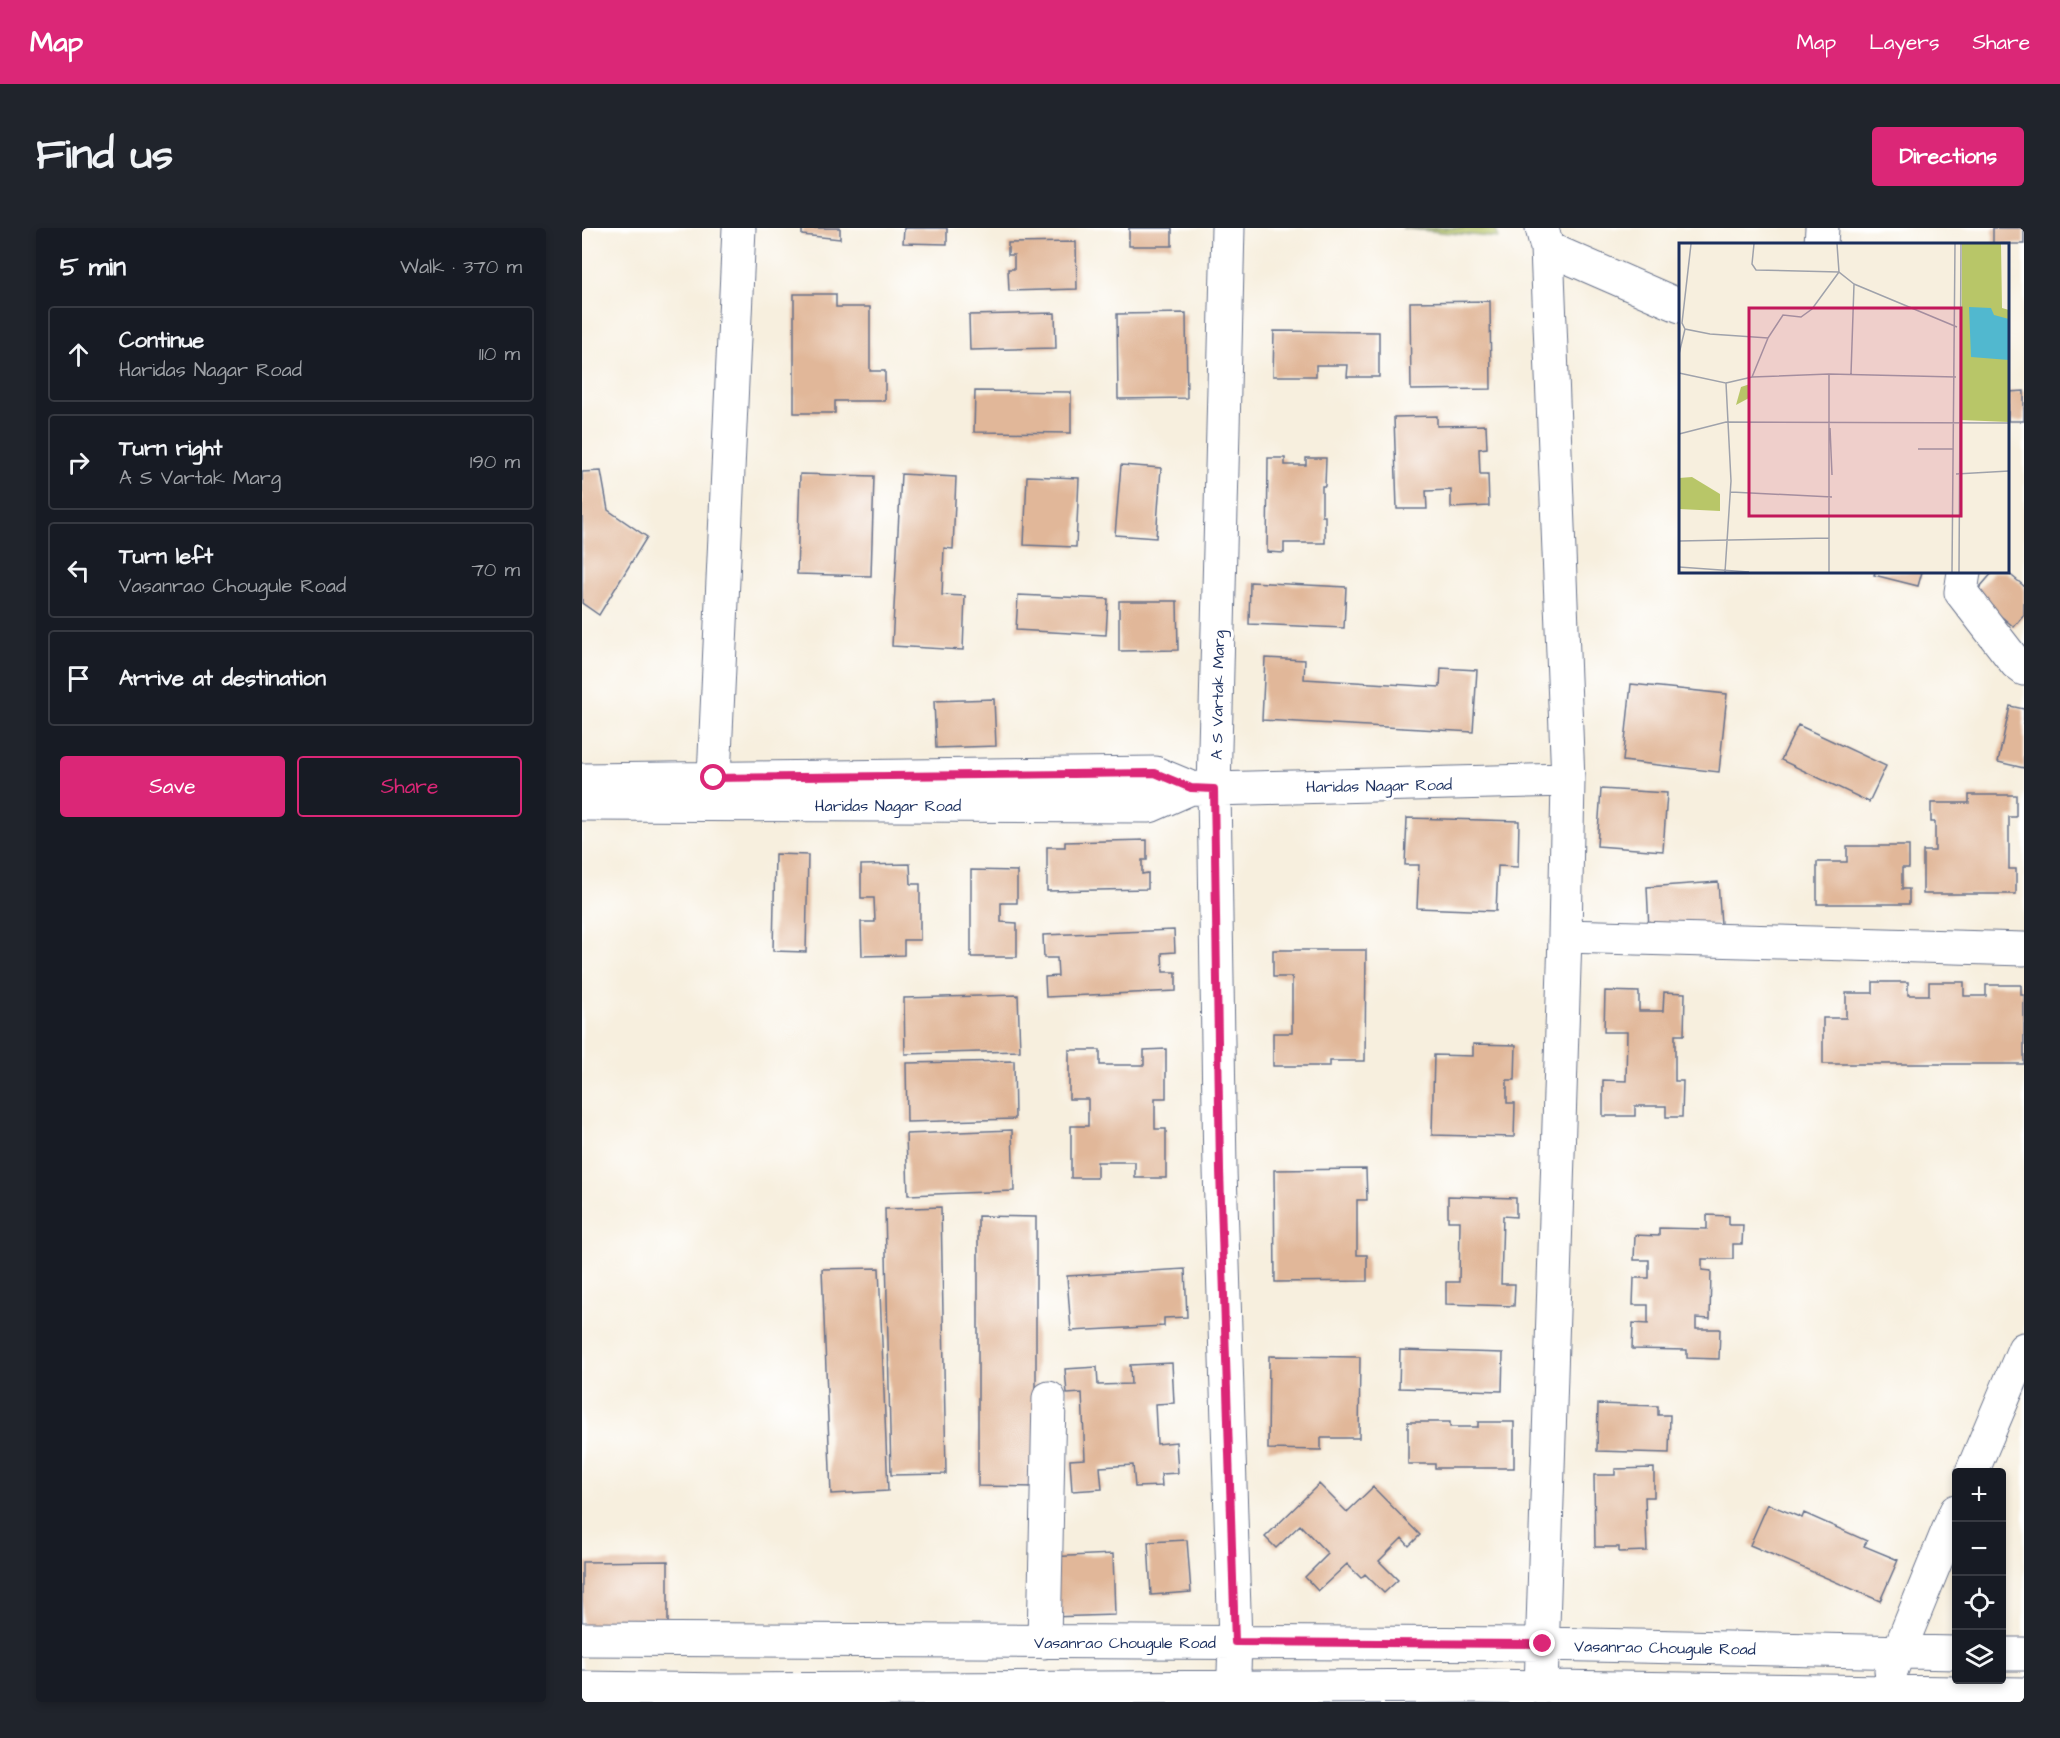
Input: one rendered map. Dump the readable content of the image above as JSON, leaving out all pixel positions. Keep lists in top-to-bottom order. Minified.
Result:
{"streets":{"street":["A S Vartak Marg","Haridas Nagar Road","Vasanrao Chougule Road"]},"crossings":[["A S Vartak Marg","Haridas Nagar Road"],["A S Vartak Marg","Vasanrao Chougule Road"]],"page":{"header":"Map","nav":["Map","Layers","Share"],"title":"Find us","buttons":["Directions",["Save","Share"]],"heading":["5 min","Walk · 370 m"],"list":[["Continue","Haridas Nagar Road","110 m"],["Turn right","A S Vartak Marg","190 m"],["Turn left","Vasanrao Chougule Road","70 m"],"Arrive at destination"],"map_buttons":["+","−"]}}
